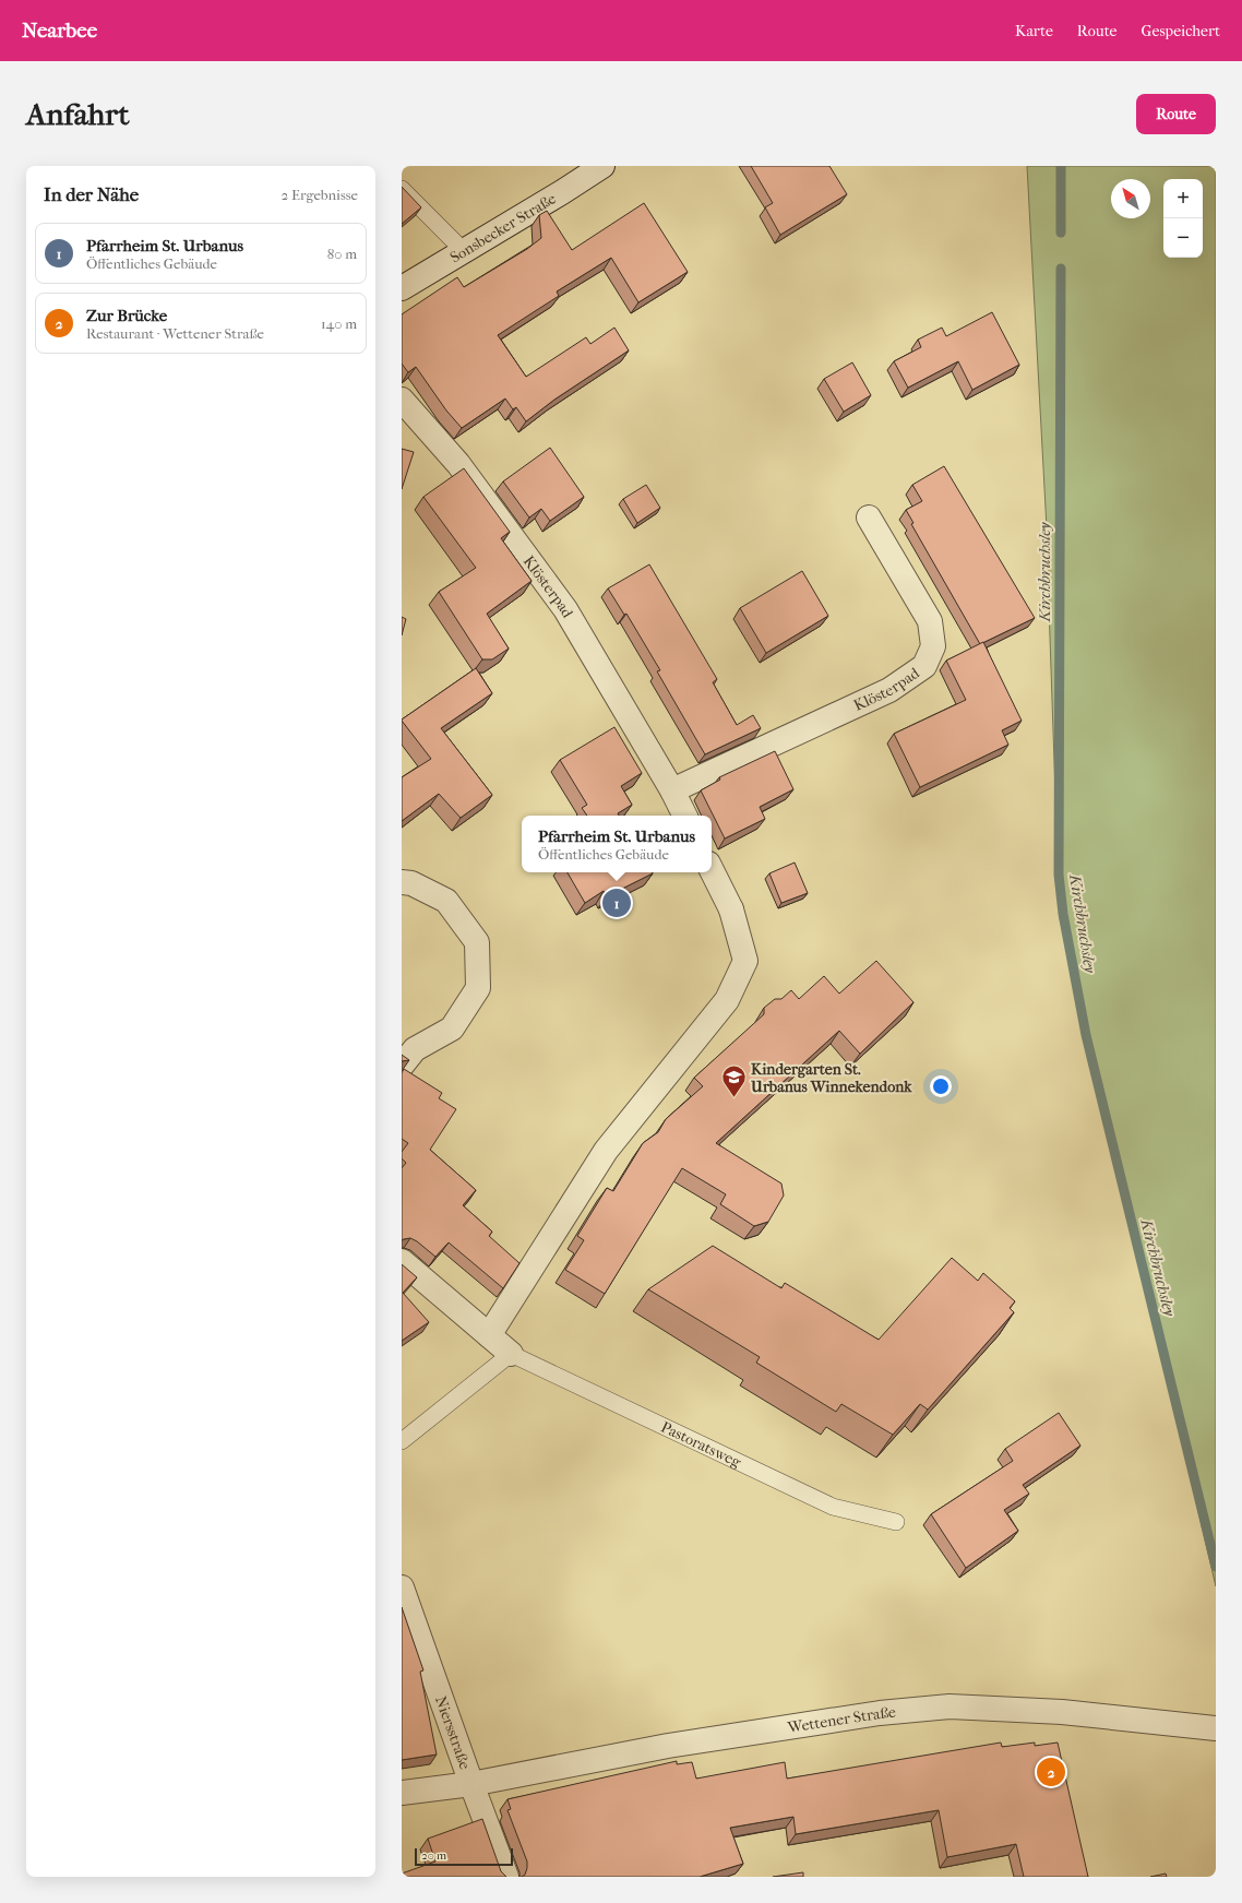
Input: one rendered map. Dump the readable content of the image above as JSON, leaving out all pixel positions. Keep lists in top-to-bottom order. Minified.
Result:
{"streets":{"street":["Sonsbecker Straße","Klösterpad","Wettener Straße","Niersstraße"],"lane":["Pastoratsweg"]},"crossings":[["Wettener Straße","Niersstraße"]],"water":["Kirchbruchsley"],"places":{"school or university":["Kindergarten St. Urbanus Winnekendonk"]},"scale_bar":"20 m","north":"top left","page":{"header":"Nearbee","nav":["Karte","Route","Gespeichert"],"buttons":"Route","title":"Anfahrt","heading":["In der Nähe","2 Ergebnisse"],"map_buttons":["+","−"],"list":[{"mark":"1","name":"Pfarrheim St. Urbanus","note":"Öffentliches Gebäude","value":"80 m"},{"mark":"2","name":"Zur Brücke","note":"Restaurant · Wettener Straße","value":"140 m"}],"popup":["Pfarrheim St. Urbanus","Öffentliches Gebäude"],"pins":["1","2"],"scale":"20 m"}}
